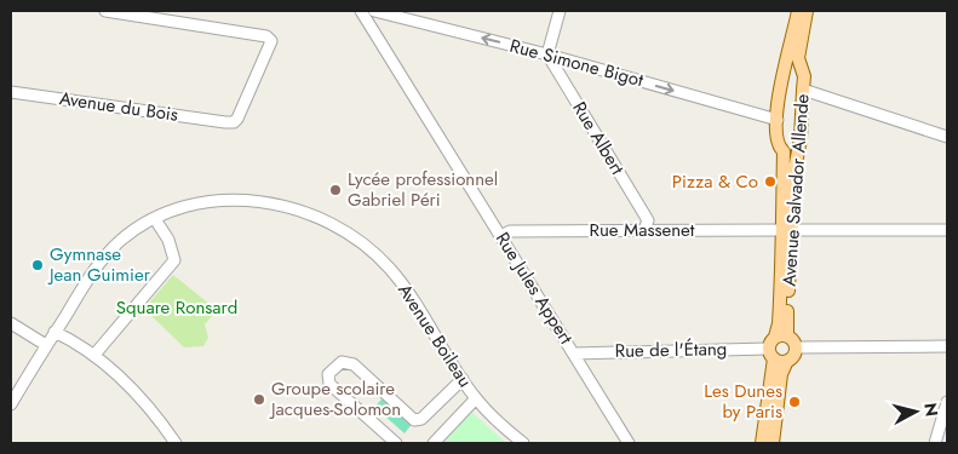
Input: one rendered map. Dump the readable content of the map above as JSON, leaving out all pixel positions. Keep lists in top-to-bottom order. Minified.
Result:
{"streets":{"main road":["Avenue Salvador Allende"],"street":["Rue Simone Bigot","Avenue du Bois","Rue Albert","Rue Massenet","Rue Jules Appert","Avenue Boileau","Rue de l'Étang"]},"crossings":[["Rue Simone Bigot","Rue Albert"],["Rue Simone Bigot","Avenue Salvador Allende"],["Rue Albert","Rue Massenet"],["Avenue Salvador Allende","Rue Massenet"],["Avenue Salvador Allende","Rue de l'Étang"],["Rue Massenet","Rue Jules Appert"],["Rue Jules Appert","Rue de l'Étang"]],"parks":["Square Ronsard"],"places":["Pizza & Co","Lycée professionnel Gabriel Péri","Gymnase Jean Guimier","Groupe scolaire Jacques-Solomon","Les Dunes by Paris"],"north":"right"}
